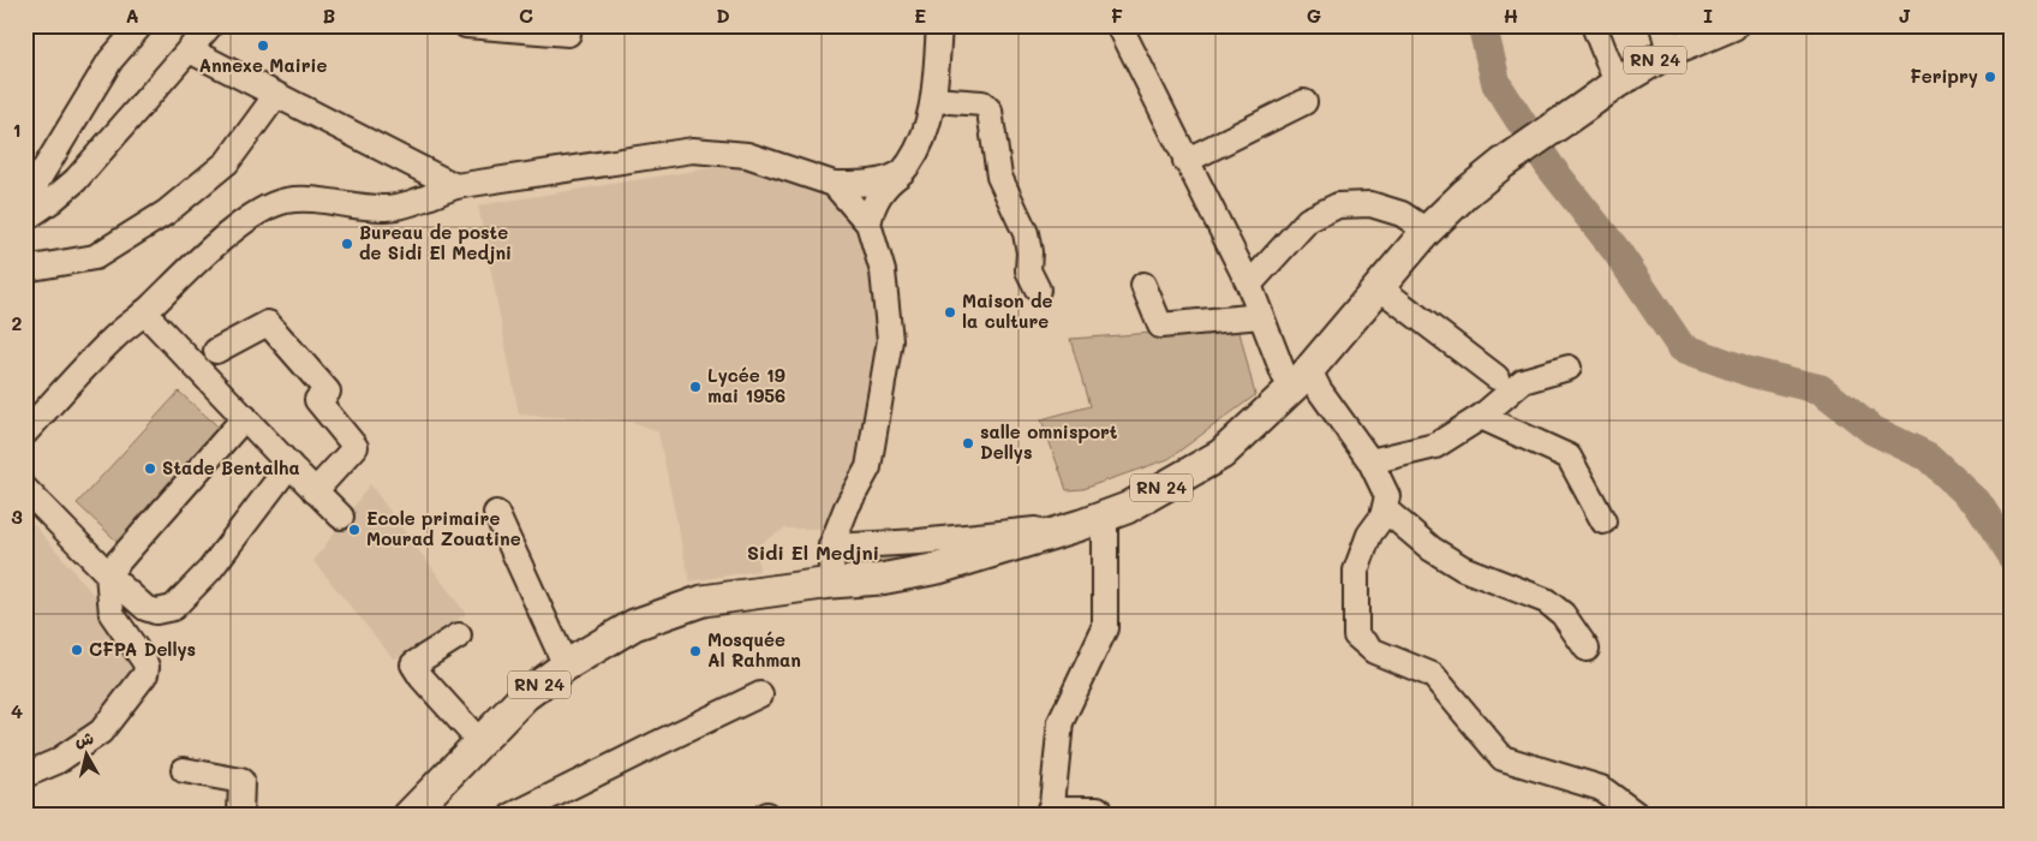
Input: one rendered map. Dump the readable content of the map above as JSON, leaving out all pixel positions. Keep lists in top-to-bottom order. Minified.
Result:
{"streets":{"main road":["RN 24"]},"districts":["Sidi El Medjni"],"places":["Annexe Mairie","Feripry","Bureau de poste de Sidi El Medjni","Maison de la culture","Lycée 19 mai 1956","salle omnisport Dellys","Stade Bentalha","Ecole primaire Mourad Zouatine","CFPA Dellys","Mosquée Al Rahman"],"north":"top","grid":{"columns":["A","B","C","D","E","F","G","H","I","J"],"rows":["1","2","3","4"]}}
